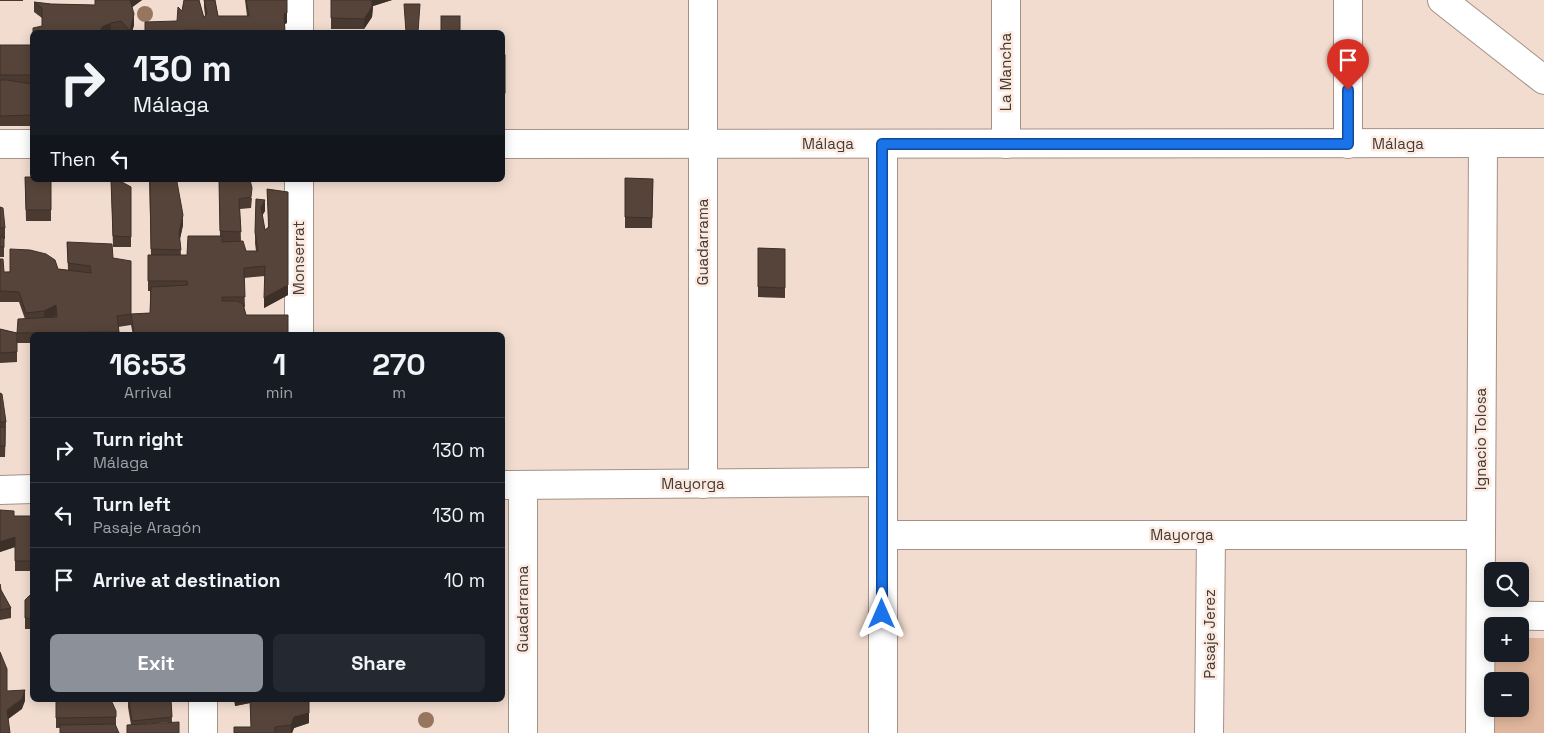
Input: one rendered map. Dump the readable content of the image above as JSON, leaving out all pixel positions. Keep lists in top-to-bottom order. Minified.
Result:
{"streets":{"street":["La Mancha","Málaga","Guadarrama","Monserrat","Ignacio Tolosa","Mayorga","Pasaje Jerez"]},"crossings":[["La Mancha","Málaga"],["Málaga","Guadarrama"],["Málaga","Ignacio Tolosa"],["Guadarrama","Mayorga"],["Ignacio Tolosa","Mayorga"],["Mayorga","Pasaje Jerez"]],"page":{"turn":["130 m","Málaga"],"then":"Then","eta":["16:53","Arrival","1","min","270","m"],"list":[{"name":"Turn right","note":"Málaga","value":"130 m"},{"name":"Turn left","note":"Pasaje Aragón","value":"130 m"},{"name":"Arrive at destination","value":"10 m"}],"map_buttons":["+","−"],"buttons":["Exit","Share"]}}
